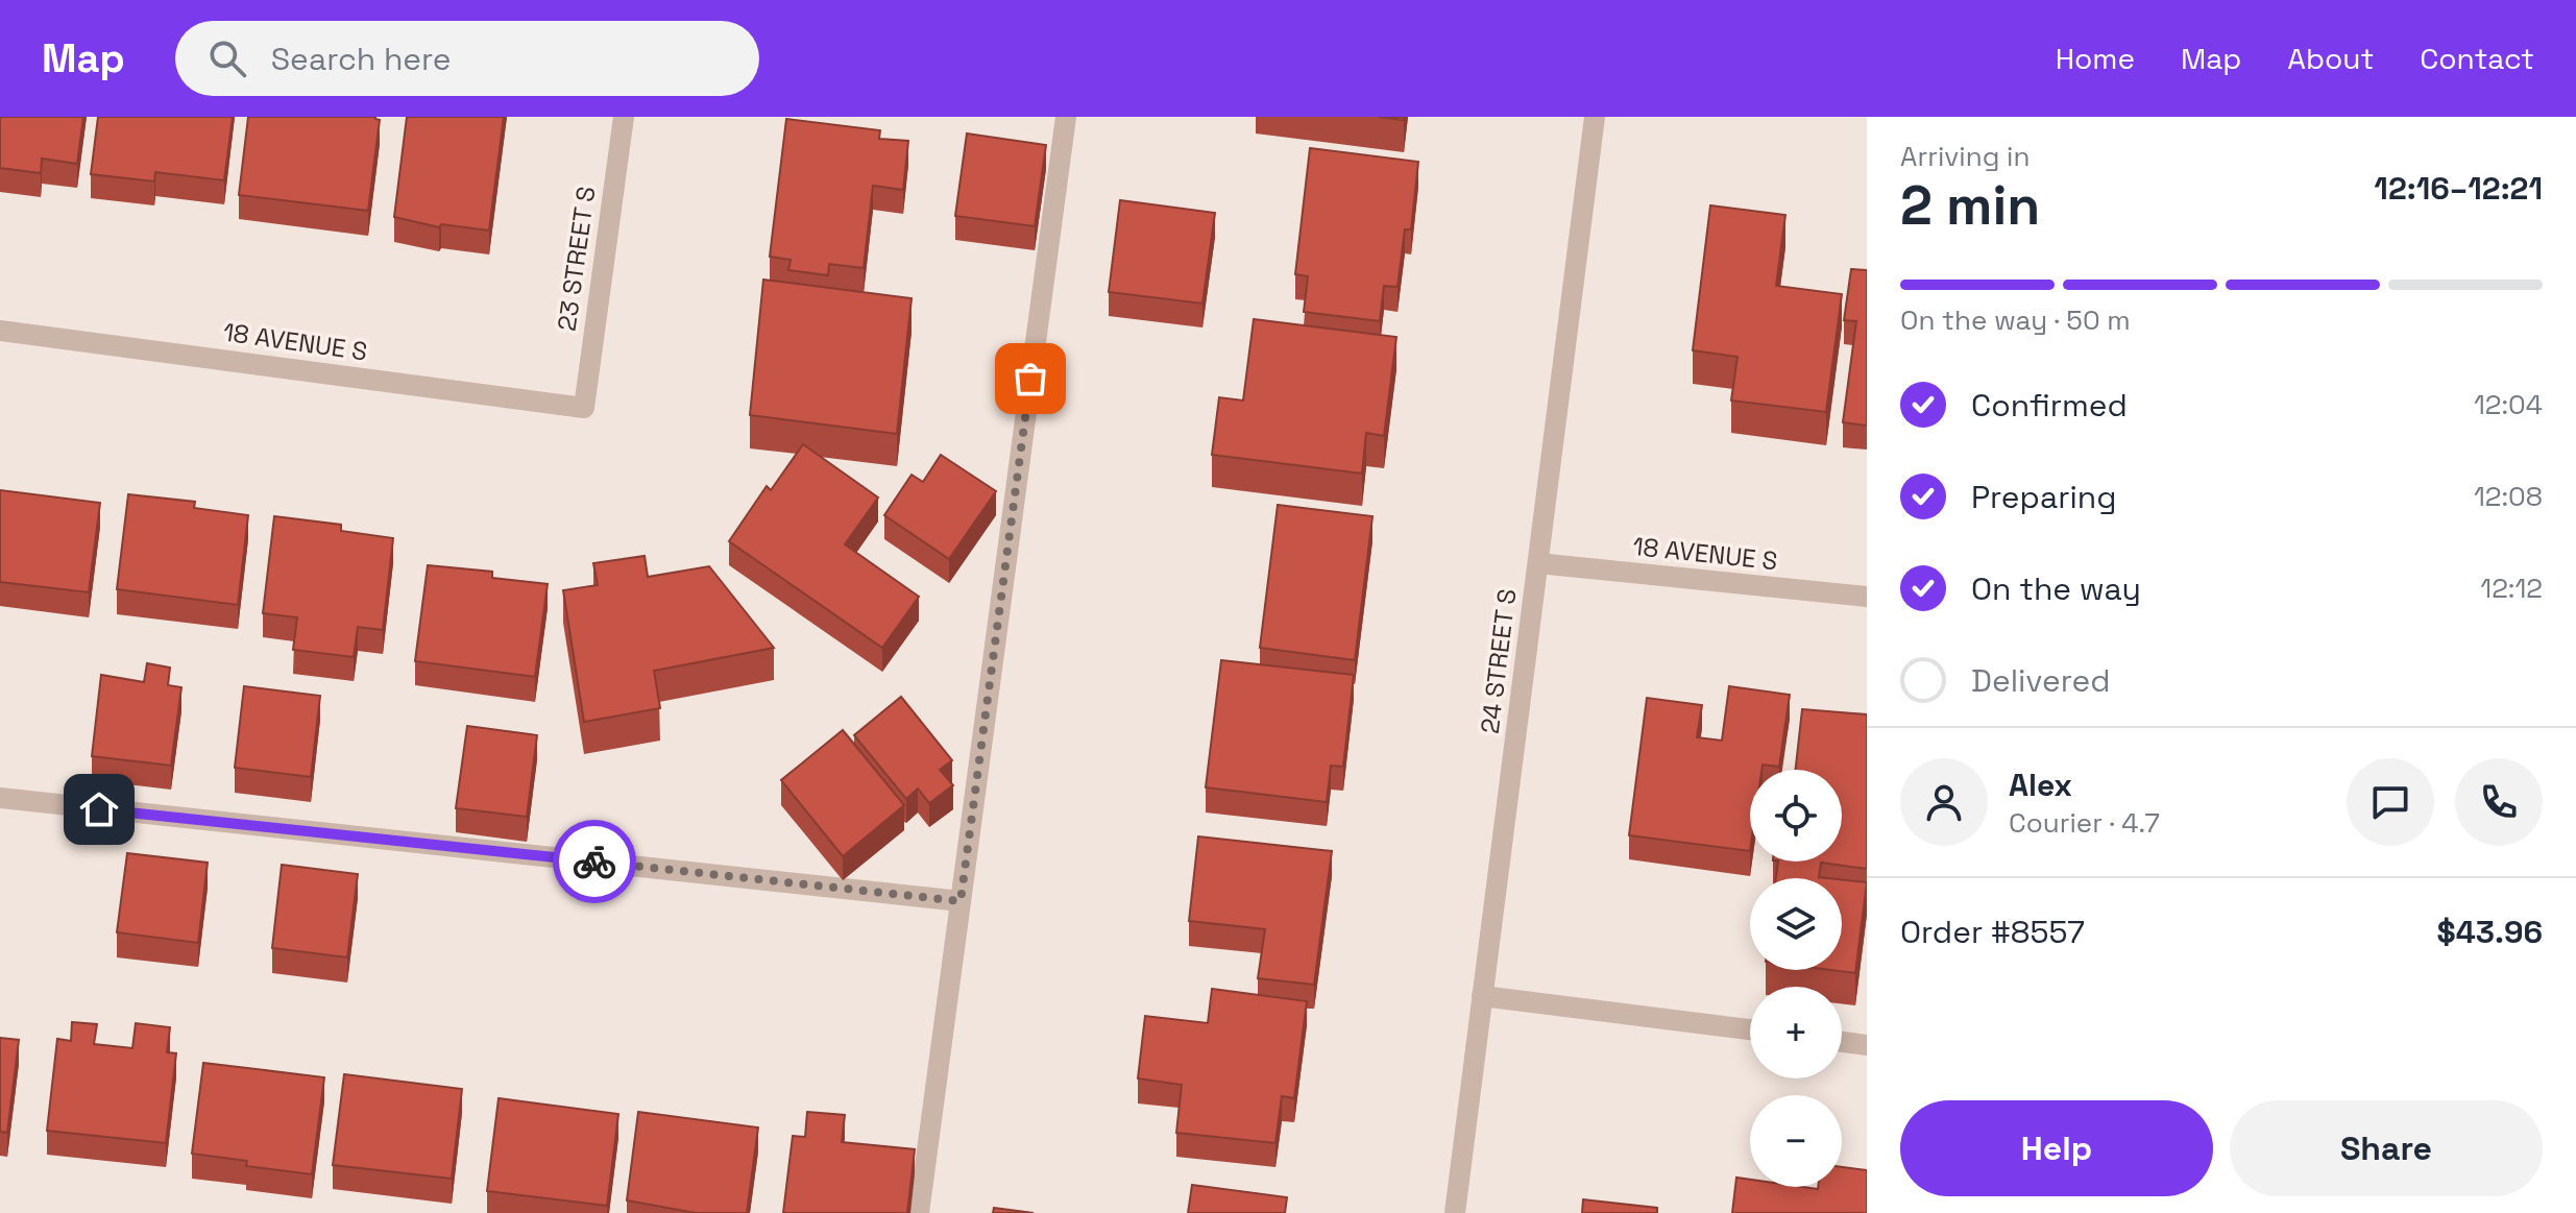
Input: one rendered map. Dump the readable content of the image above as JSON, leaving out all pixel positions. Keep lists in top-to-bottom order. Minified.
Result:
{"streets":{"street":["23 STREET S","18 AVENUE S","24 STREET S"]},"crossings":[["23 STREET S","18 AVENUE S"],["18 AVENUE S","24 STREET S"]],"page":{"header":"Map","search":"Search here","nav":["Home","Map","About","Contact"],"heading":["2 min","Arriving in","12:16–12:21"],"panel":["Alex","Courier · 4.7","Order #8557","$43.96"],"bar":"On the way · 50 m","list":[["Confirmed","12:04"],["Preparing","12:08"],["On the way","12:12"],"Delivered"],"map_buttons":["+","−"],"buttons":["Help","Share"]}}
